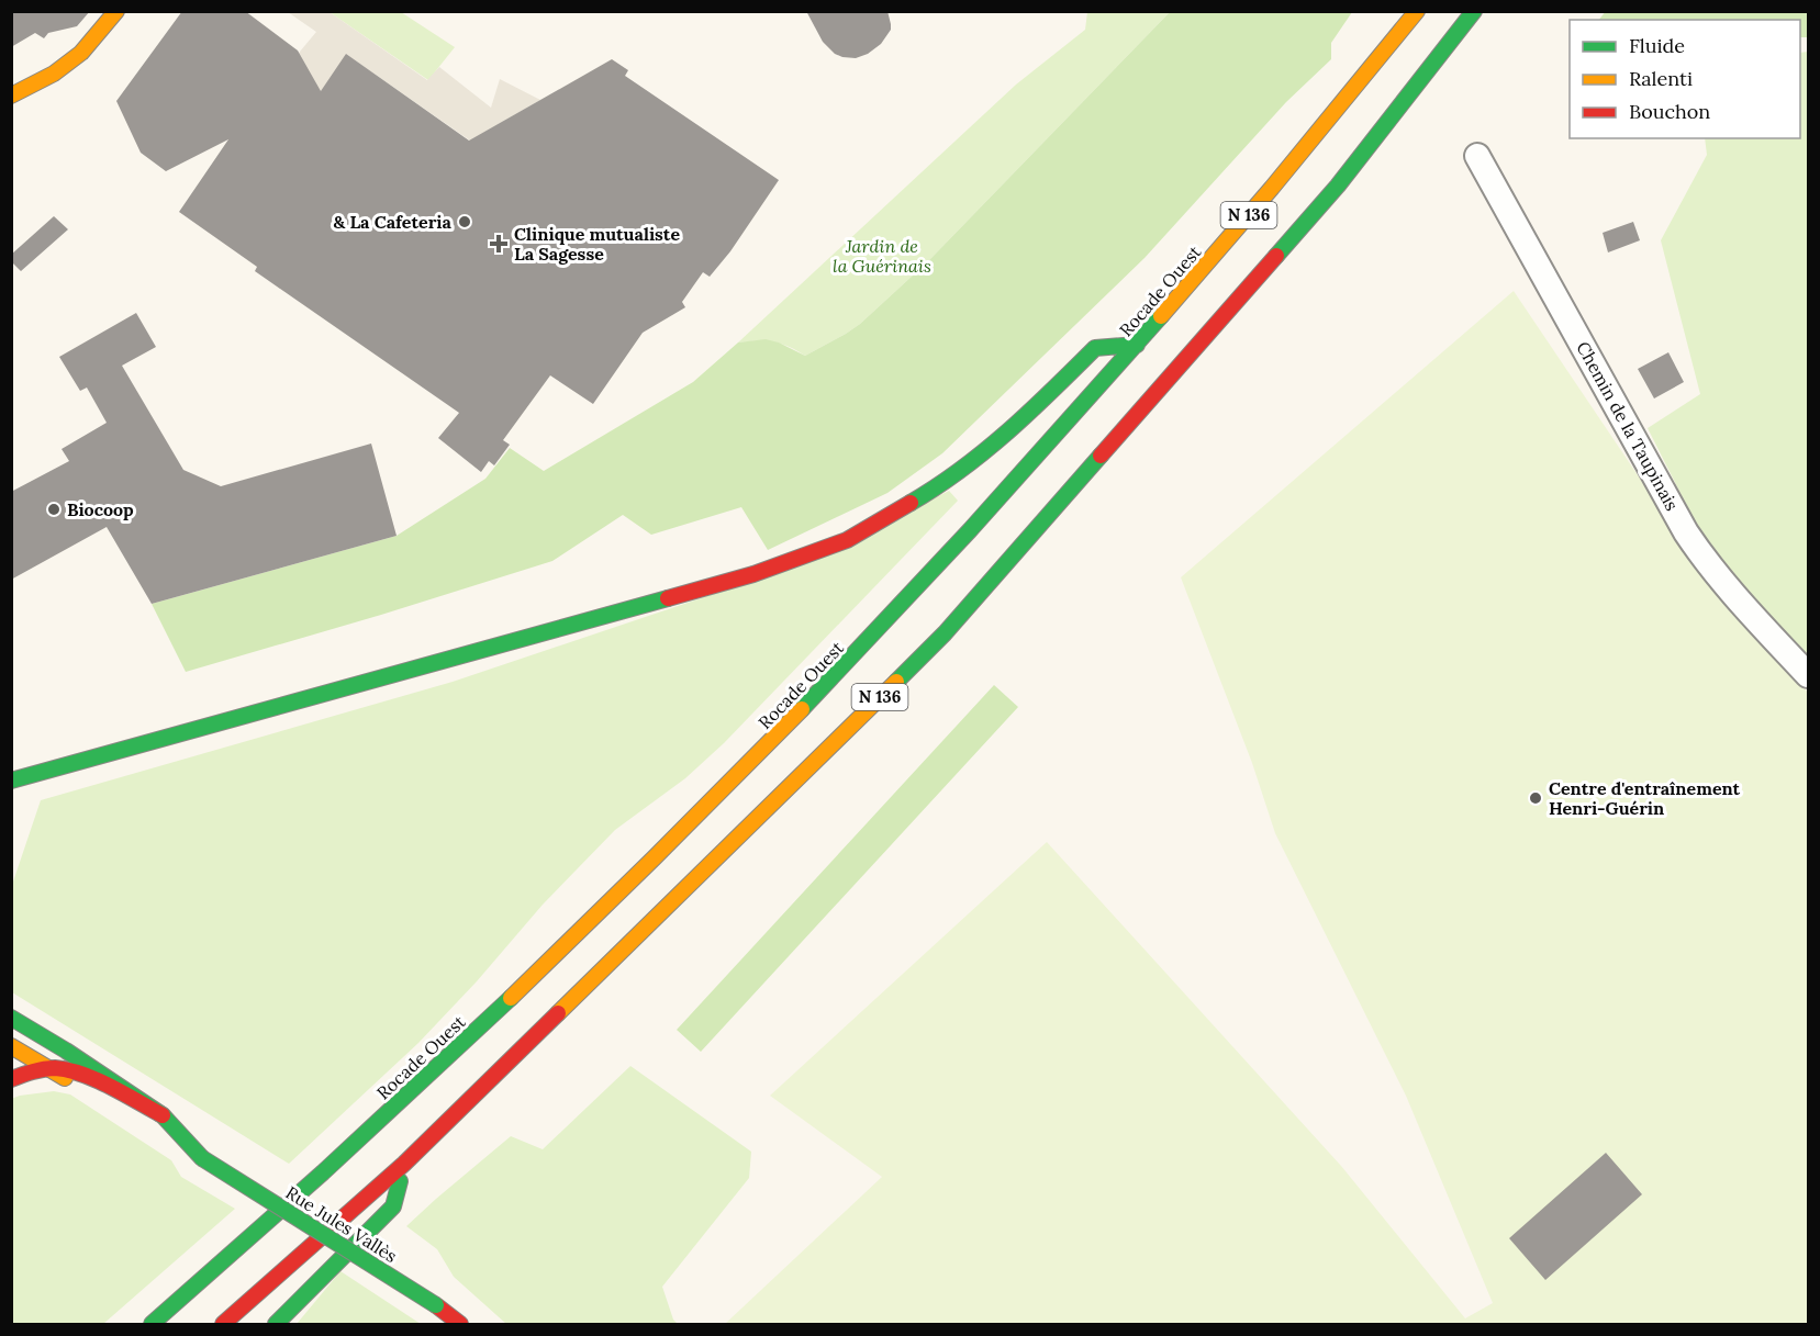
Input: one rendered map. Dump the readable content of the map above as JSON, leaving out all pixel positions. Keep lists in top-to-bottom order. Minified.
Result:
{"streets":{"main road":["N 136","Rocade Ouest","Rue Jules Vallès"],"street":["Chemin de la Taupinais"]},"parks":["Jardin de la Guérinais"],"places":{"other":["& La Cafeteria","Biocoop","Centre d'entraînement Henri-Guérin"],"health":["Clinique mutualiste La Sagesse"]},"legend":["Fluide","Ralenti","Bouchon"]}
